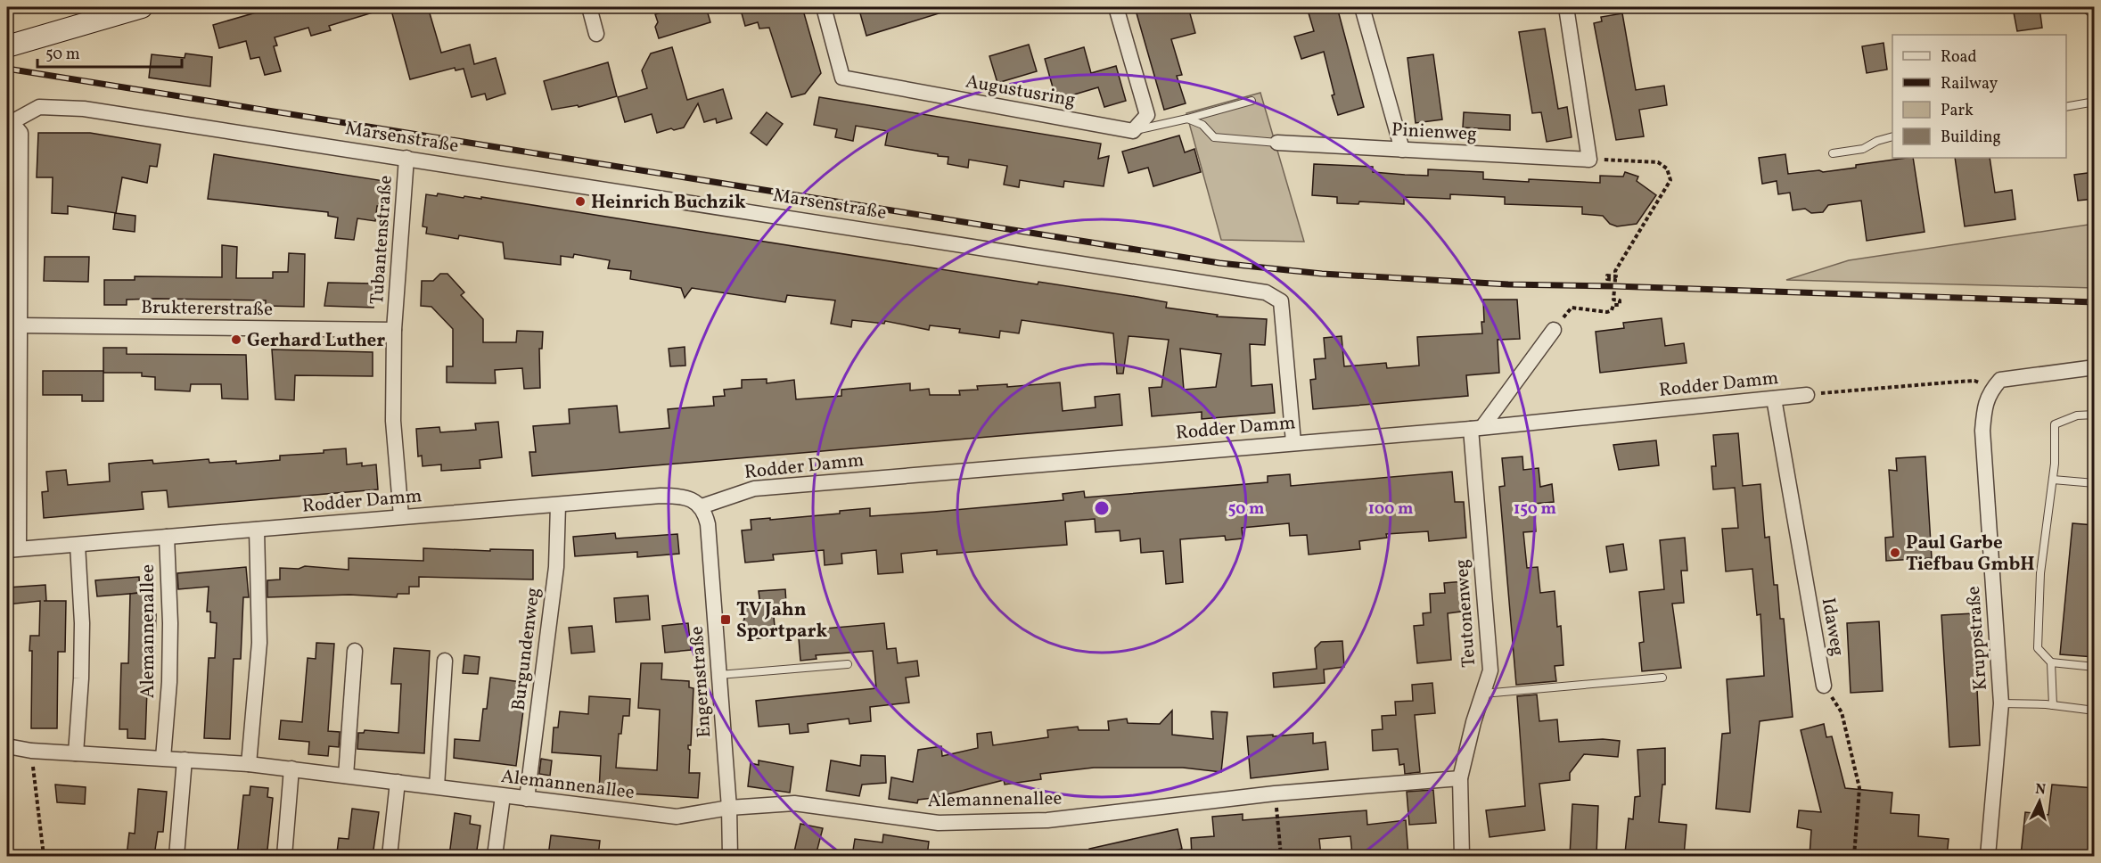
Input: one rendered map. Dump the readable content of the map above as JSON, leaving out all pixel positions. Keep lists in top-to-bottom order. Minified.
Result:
{"streets":{"street":["Augustusring","Pinienweg","Marsenstraße","Tubantenstraße","Bruktererstraße","Rodder Damm","Teutonenweg","Idaweg","Alemannenallee","Kruppstraße","Burgundenweg","Engernstraße"]},"crossings":[["Marsenstraße","Tubantenstraße"],["Marsenstraße","Rodder Damm"],["Tubantenstraße","Bruktererstraße"],["Tubantenstraße","Rodder Damm"],["Rodder Damm","Teutonenweg"],["Rodder Damm","Idaweg"],["Rodder Damm","Alemannenallee"],["Rodder Damm","Burgundenweg"],["Rodder Damm","Engernstraße"],["Teutonenweg","Alemannenallee"],["Alemannenallee","Burgundenweg"],["Alemannenallee","Engernstraße"]],"places":{"other":["Heinrich Buchzik","Gerhard Luther","Paul Garbe Tiefbau GmbH"],"transit":["TV Jahn Sportpark"]},"legend":["Road","Railway","Park","Building"],"scale_bar":"50 m","north":"top","rings":["50 m","100 m","150 m"]}
